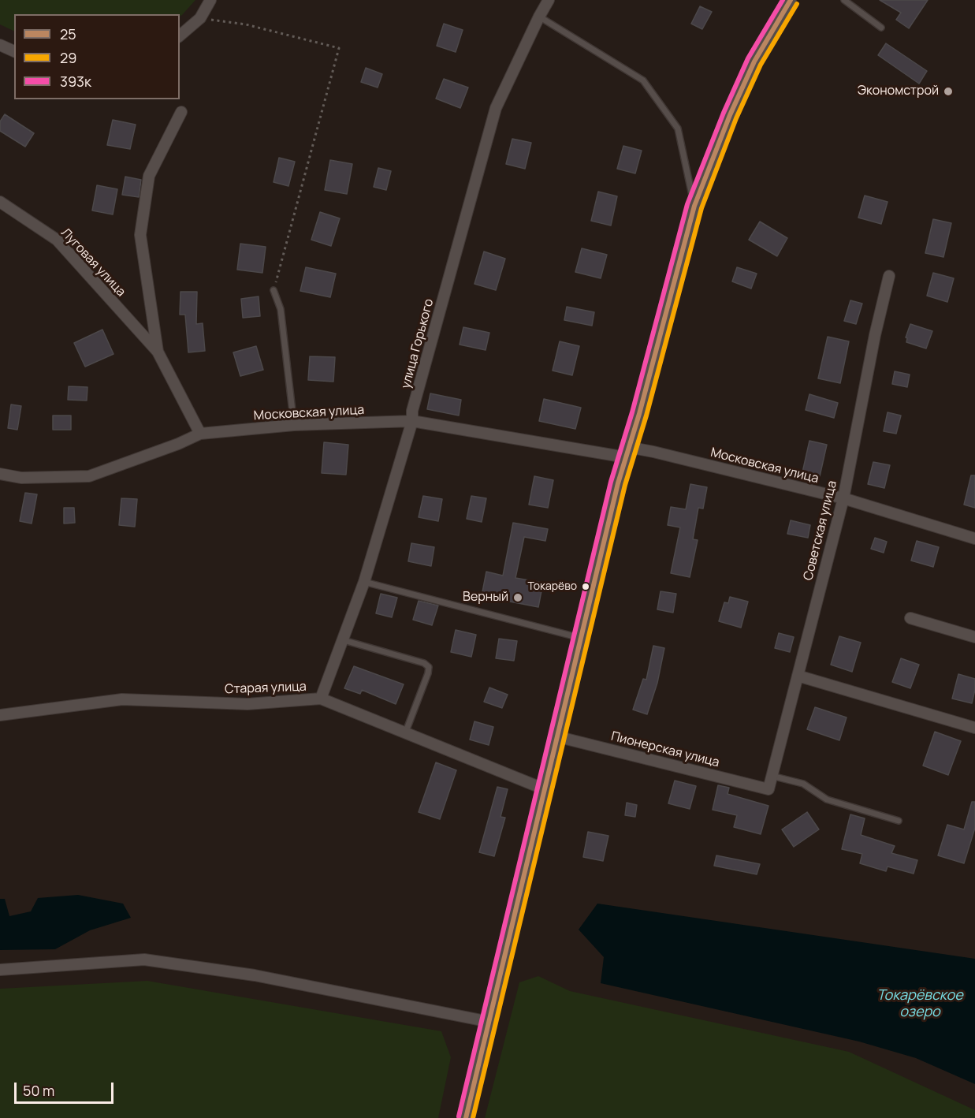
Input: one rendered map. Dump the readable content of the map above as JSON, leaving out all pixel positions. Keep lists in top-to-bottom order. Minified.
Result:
{"streets":{"street":["Луговая улица","улица Горького","Московская улица","Советская улица","Старая улица","Пионерская улица"]},"crossings":[["улица Горького","Московская улица"],["улица Горького","Старая улица"],["Московская улица","Советская улица"],["Советская улица","Пионерская улица"]],"water":["Токарёвское озеро"],"places":["Экономстрой","Токарёво","Верный"],"lines":["transit line 25","transit line 393к","transit line 29"],"legend":["25","29","393к"],"scale_bar":"50 m"}
